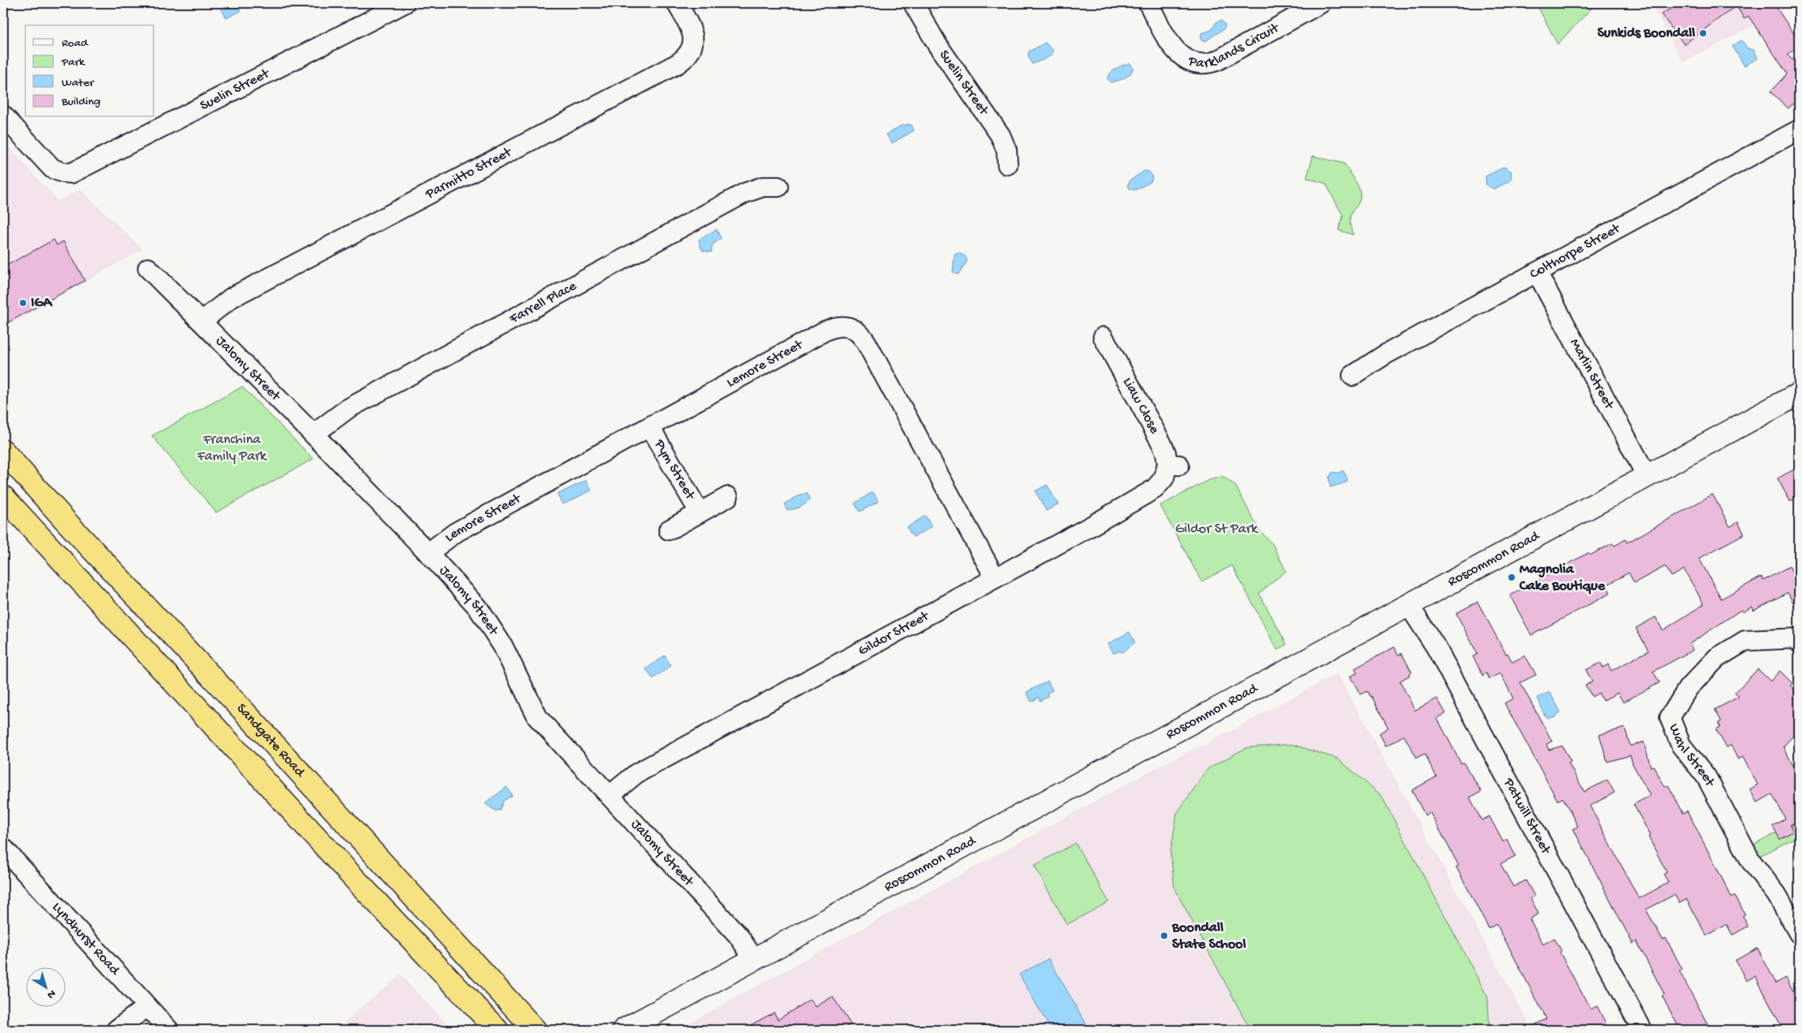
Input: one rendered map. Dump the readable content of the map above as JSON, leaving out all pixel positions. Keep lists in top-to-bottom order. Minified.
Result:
{"streets":{"highway":["Sandgate Road"],"street":["Parklands Circuit","Suelin Street","Parmitto Street","Colthorpe Street","Farrell Place","Lemore Street","Jalomy Street","Marlin Street","Liaw Close","Pym Street","Roscommon Road","Gildor Street","Wahl Street","Patwill Street","Lyndhurst Road"]},"crossings":[["Parmitto Street","Jalomy Street"],["Colthorpe Street","Marlin Street"],["Farrell Place","Jalomy Street"],["Lemore Street","Jalomy Street"],["Lemore Street","Pym Street"],["Lemore Street","Gildor Street"],["Jalomy Street","Roscommon Road"],["Jalomy Street","Gildor Street"],["Marlin Street","Roscommon Road"],["Liaw Close","Gildor Street"],["Roscommon Road","Patwill Street"]],"parks":["Franchina Family Park","Gildor St Park"],"places":["Sunkids Boondall","IGA","Magnolia Cake Boutique","Boondall State School"],"legend":["Road","Park","Water","Building"],"north":"bottom right"}
